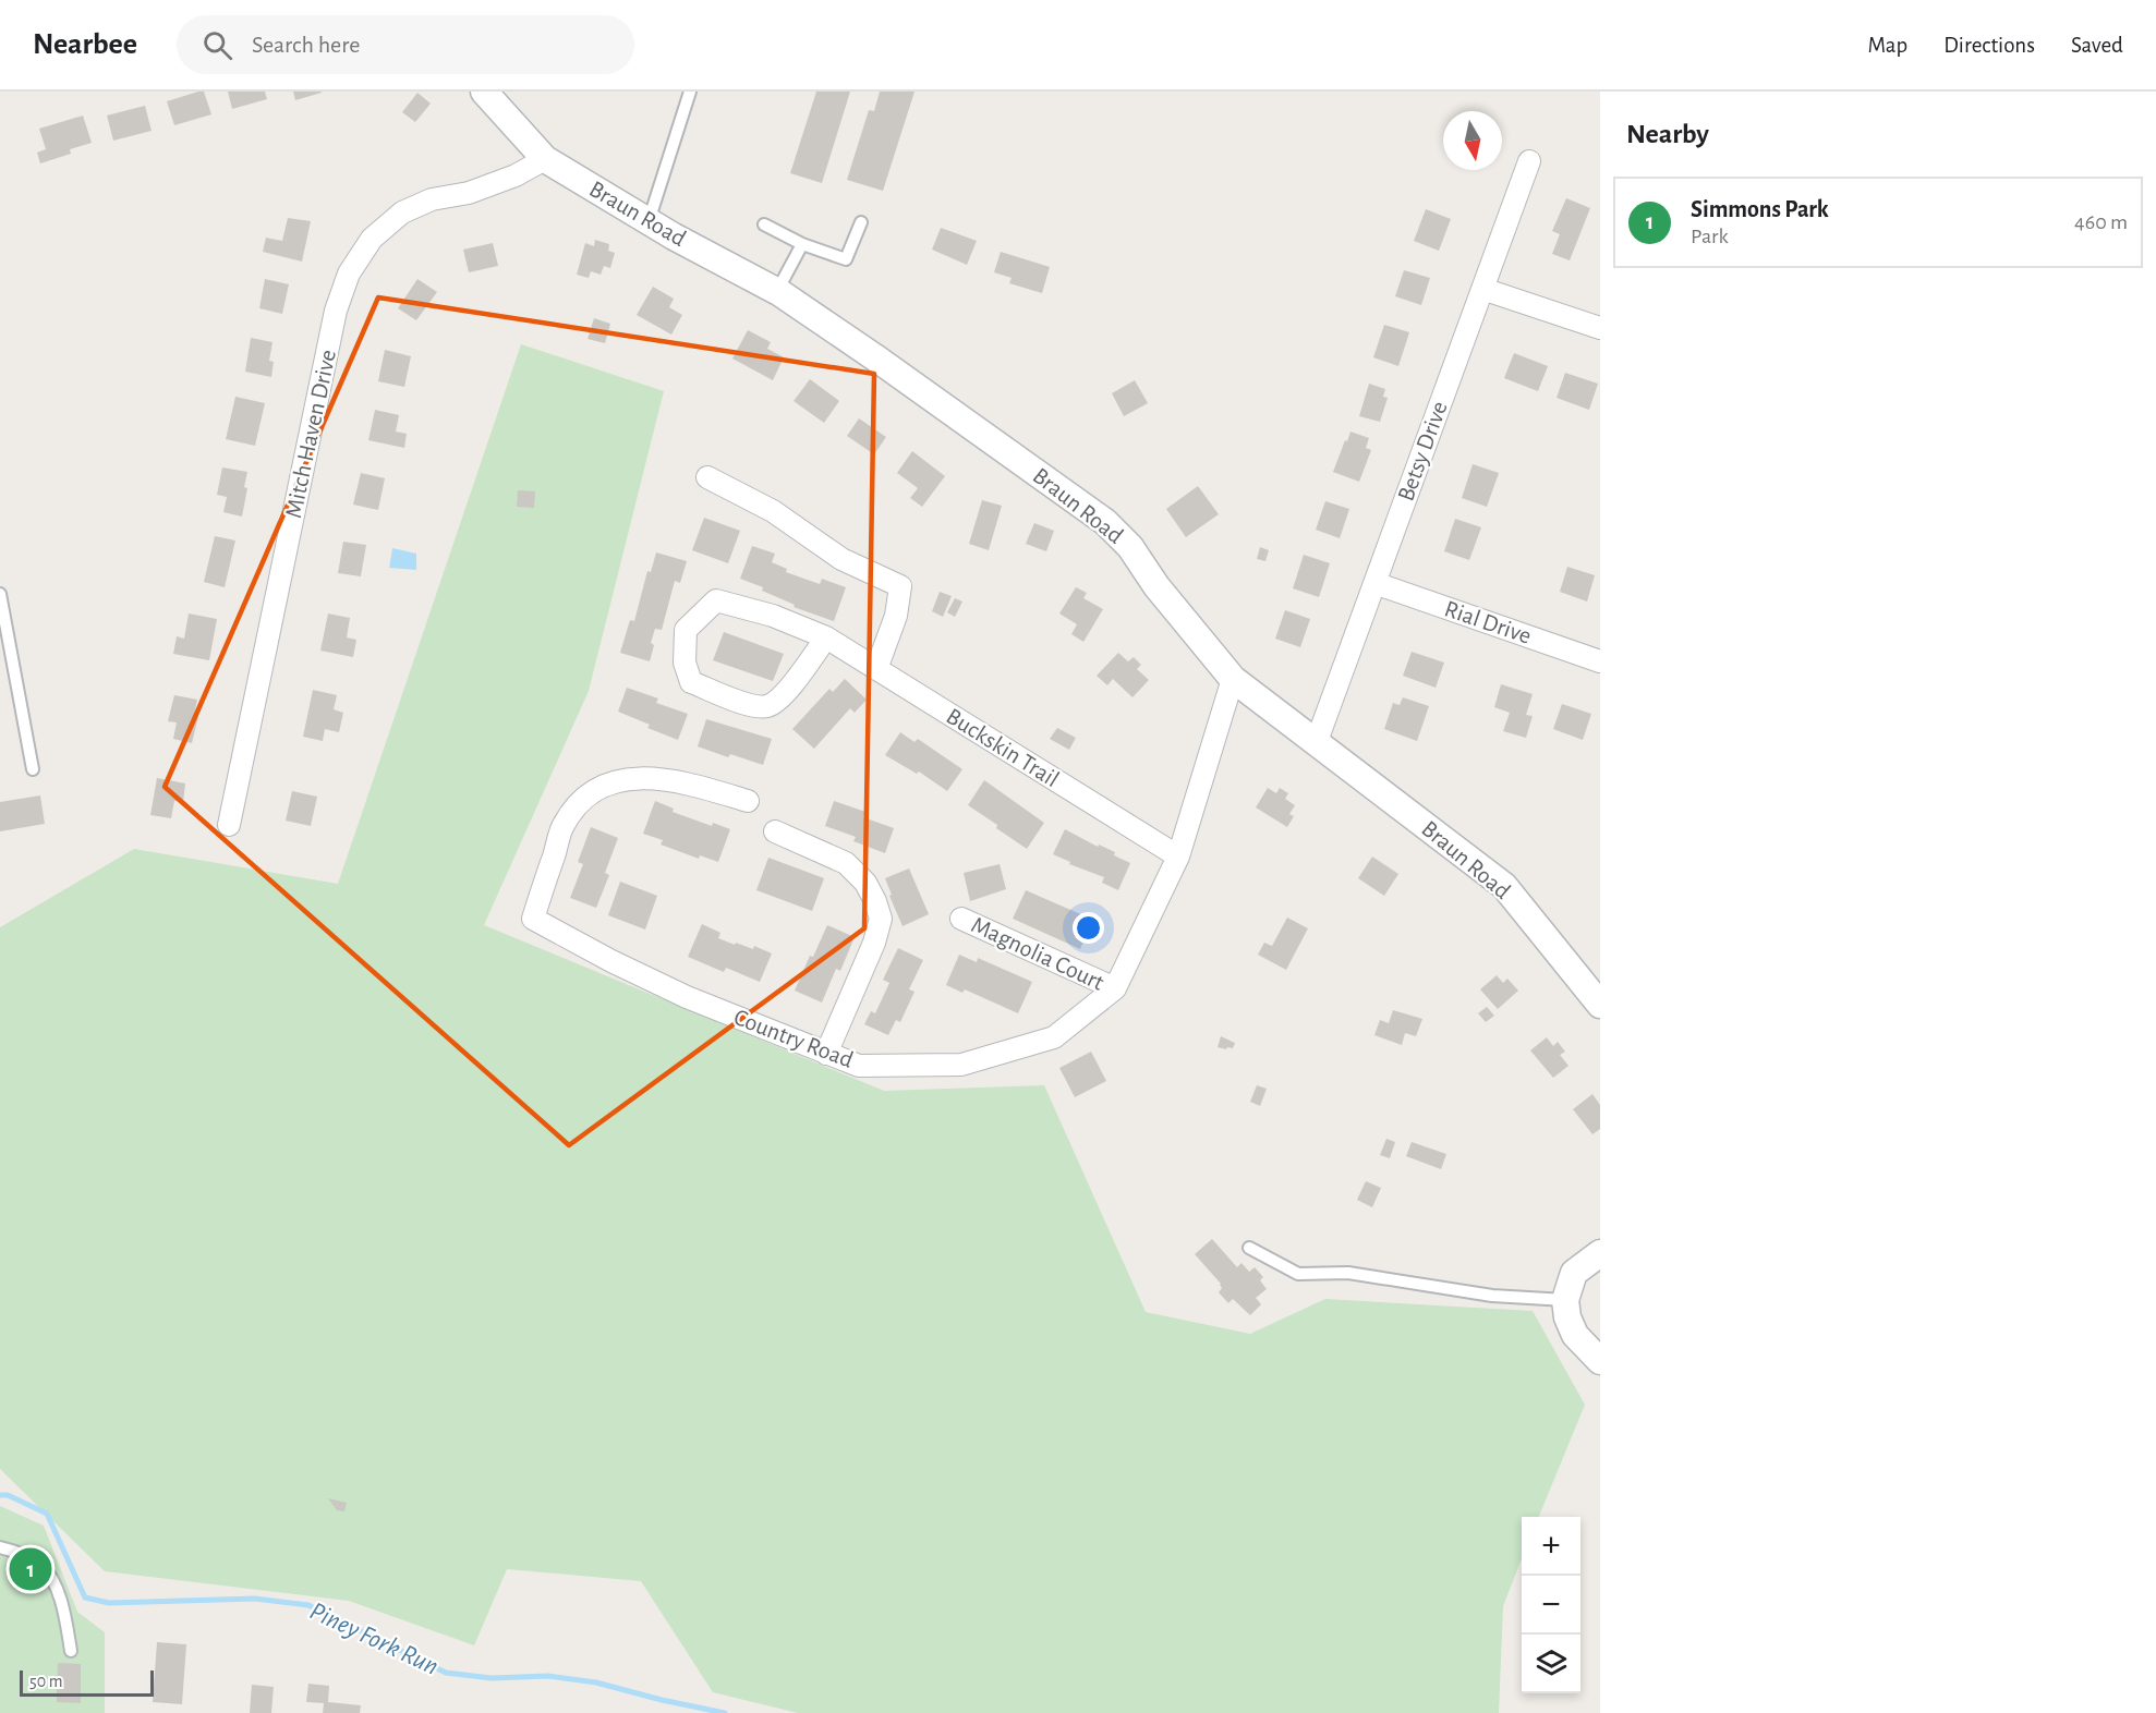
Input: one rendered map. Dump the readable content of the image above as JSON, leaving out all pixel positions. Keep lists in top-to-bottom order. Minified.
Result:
{"streets":{"street":["Braun Road","Mitch Haven Drive","Betsy Drive","Rial Drive","Buckskin Trail","Magnolia Court","Country Road"]},"crossings":[["Braun Road","Mitch Haven Drive"],["Braun Road","Betsy Drive"],["Braun Road","Country Road"],["Betsy Drive","Rial Drive"],["Buckskin Trail","Country Road"],["Magnolia Court","Country Road"]],"water":["Piney Fork Run"],"scale_bar":"50 m","north":"bottom","page":{"header":"Nearbee","search":"Search here","nav":["Map","Directions","Saved"],"heading":"Nearby","list":[{"mark":"1","name":"Simmons Park","note":"Park","value":"460 m"}],"map_buttons":["+","−"],"pins":"1","scale":"50 m"}}
